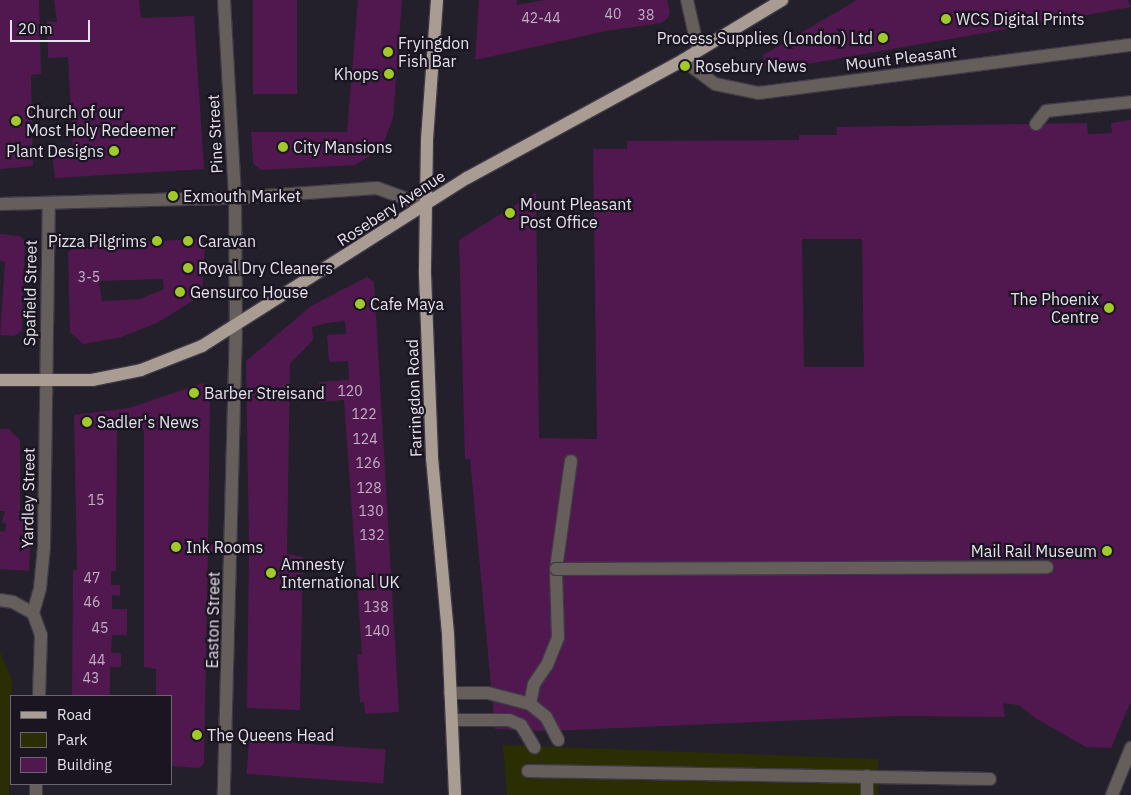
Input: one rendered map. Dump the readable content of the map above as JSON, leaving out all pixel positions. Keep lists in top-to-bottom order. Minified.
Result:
{"streets":{"main road":["Rosebery Avenue","Farringdon Road"],"street":["Mount Pleasant","Pine Street","Spafield Street","Yardley Street","Easton Street"]},"crossings":[["Mount Pleasant","Rosebery Avenue"],["Pine Street","Rosebery Avenue"],["Pine Street","Easton Street"],["Rosebery Avenue","Spafield Street"],["Rosebery Avenue","Farringdon Road"],["Rosebery Avenue","Yardley Street"],["Rosebery Avenue","Easton Street"],["Spafield Street","Yardley Street"]],"places":["WCS Digital Prints","Process Supplies (London) Ltd","Fryingdon Fish Bar","Rosebury News","Khops","Church of our Most Holy Redeemer","City Mansions","Plant Designs","Exmouth Market","Mount Pleasant Post Office","Pizza Pilgrims","Caravan","Royal Dry Cleaners","Gensurco House","Cafe Maya","The Phoenix Centre","Barber Streisand","Sadler's News","Ink Rooms","Mail Rail Museum","Amnesty International UK","The Queens Head"],"house_numbers":["40","38","42-44","3-5","120","122","124","126","128","15","130","132","47","46","138","45","140","44","43"],"legend":["Road","Park","Building"],"scale_bar":"20 m"}
